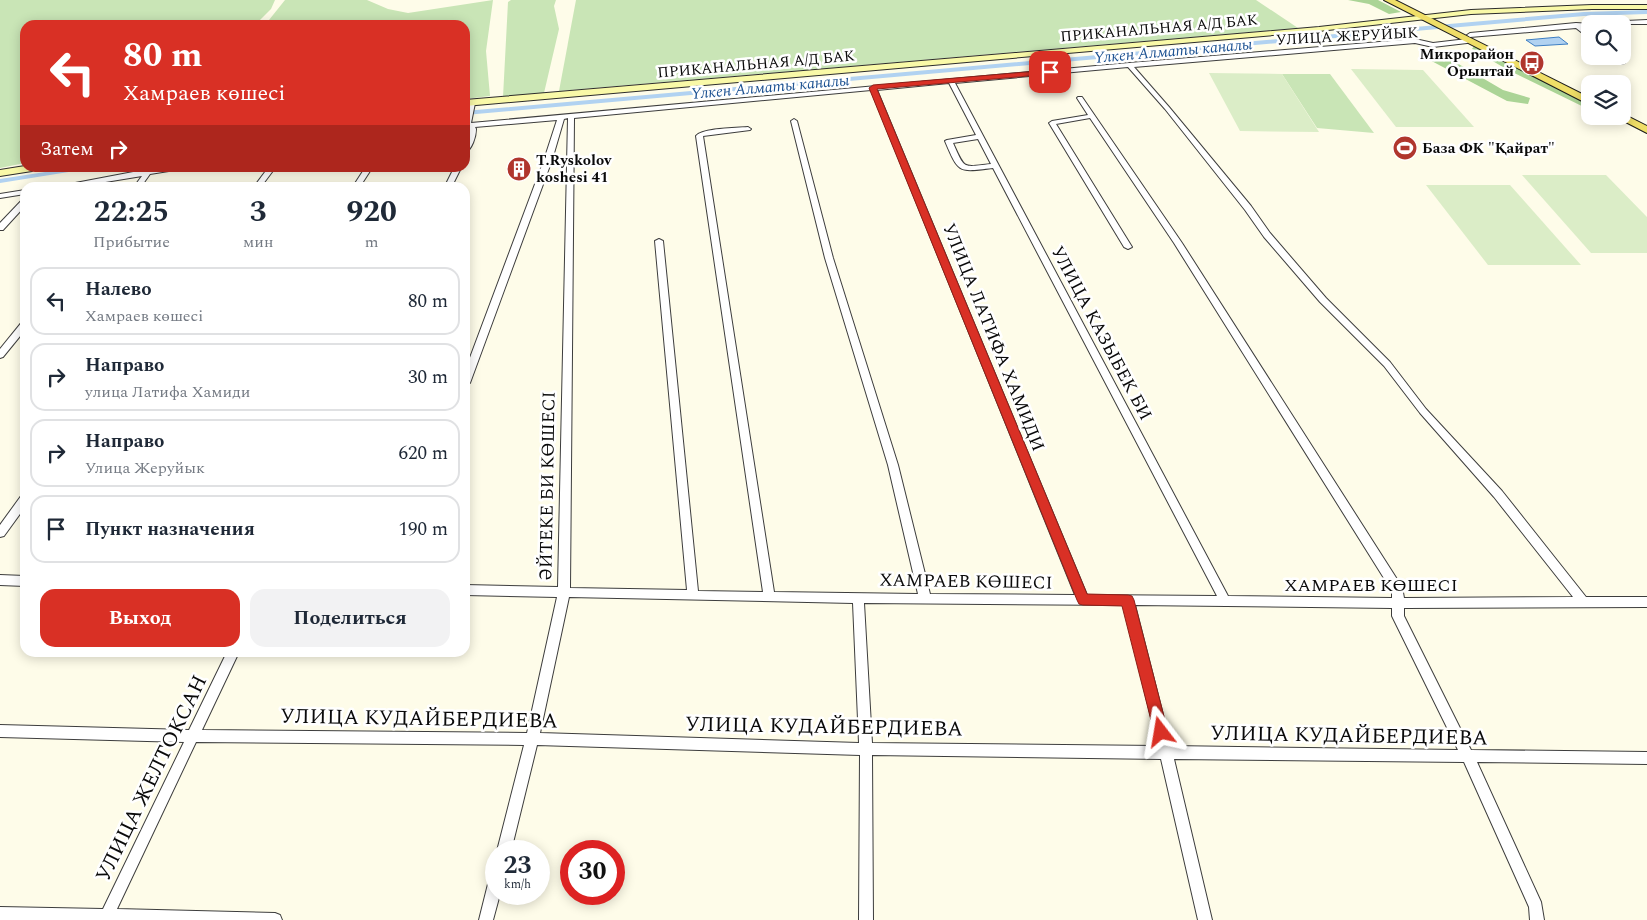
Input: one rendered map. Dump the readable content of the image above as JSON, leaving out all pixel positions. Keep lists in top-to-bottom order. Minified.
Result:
{"streets":{"street":["ПРИКАНАЛЬНАЯ А/Д БАК","УЛИЦА ЖЕРУЙЫК","УЛИЦА КАЗЫБЕК БИ","УЛИЦА ЛАТИФА ХАМИДИ","ӘЙТЕКЕ БИ КӨШЕСІ","ХАМРАЕВ КӨШЕСІ","УЛИЦА КУДАЙБЕРДИЕВА","УЛИЦА ЖЕЛТОКСАН"]},"crossings":[["УЛИЦА ЖЕРУЙЫК","УЛИЦА КАЗЫБЕК БИ"],["УЛИЦА ЖЕРУЙЫК","УЛИЦА ЛАТИФА ХАМИДИ"],["УЛИЦА ЖЕРУЙЫК","ӘЙТЕКЕ БИ КӨШЕСІ"],["УЛИЦА КАЗЫБЕК БИ","ХАМРАЕВ КӨШЕСІ"],["УЛИЦА ЛАТИФА ХАМИДИ","ХАМРАЕВ КӨШЕСІ"],["ӘЙТЕКЕ БИ КӨШЕСІ","ХАМРАЕВ КӨШЕСІ"],["ӘЙТЕКЕ БИ КӨШЕСІ","УЛИЦА КУДАЙБЕРДИЕВА"],["УЛИЦА КУДАЙБЕРДИЕВА","УЛИЦА ЖЕЛТОКСАН"]],"water":["Үлкен Алматы каналы"],"places":{"bus stop":["Микрорайон Орынтай"],"sports":["База ФК \"Қайрат\""],"building":["T.Ryskolov koshesi 41"]},"page":{"turn":["80 m","Хамраев көшесі"],"then":"Затем","eta":["22:25","Прибытие","3","мин","920","m"],"list":[{"name":"Налево","note":"Хамраев көшесі","value":"80 m"},{"name":"Направо","note":"улица Латифа Хамиди","value":"30 m"},{"name":"Направо","note":"Улица Жеруйык","value":"620 m"},{"name":"Пункт назначения","value":"190 m"}],"buttons":["Выход","Поделиться"],"speed":"23 km/h","limit":"30"}}
